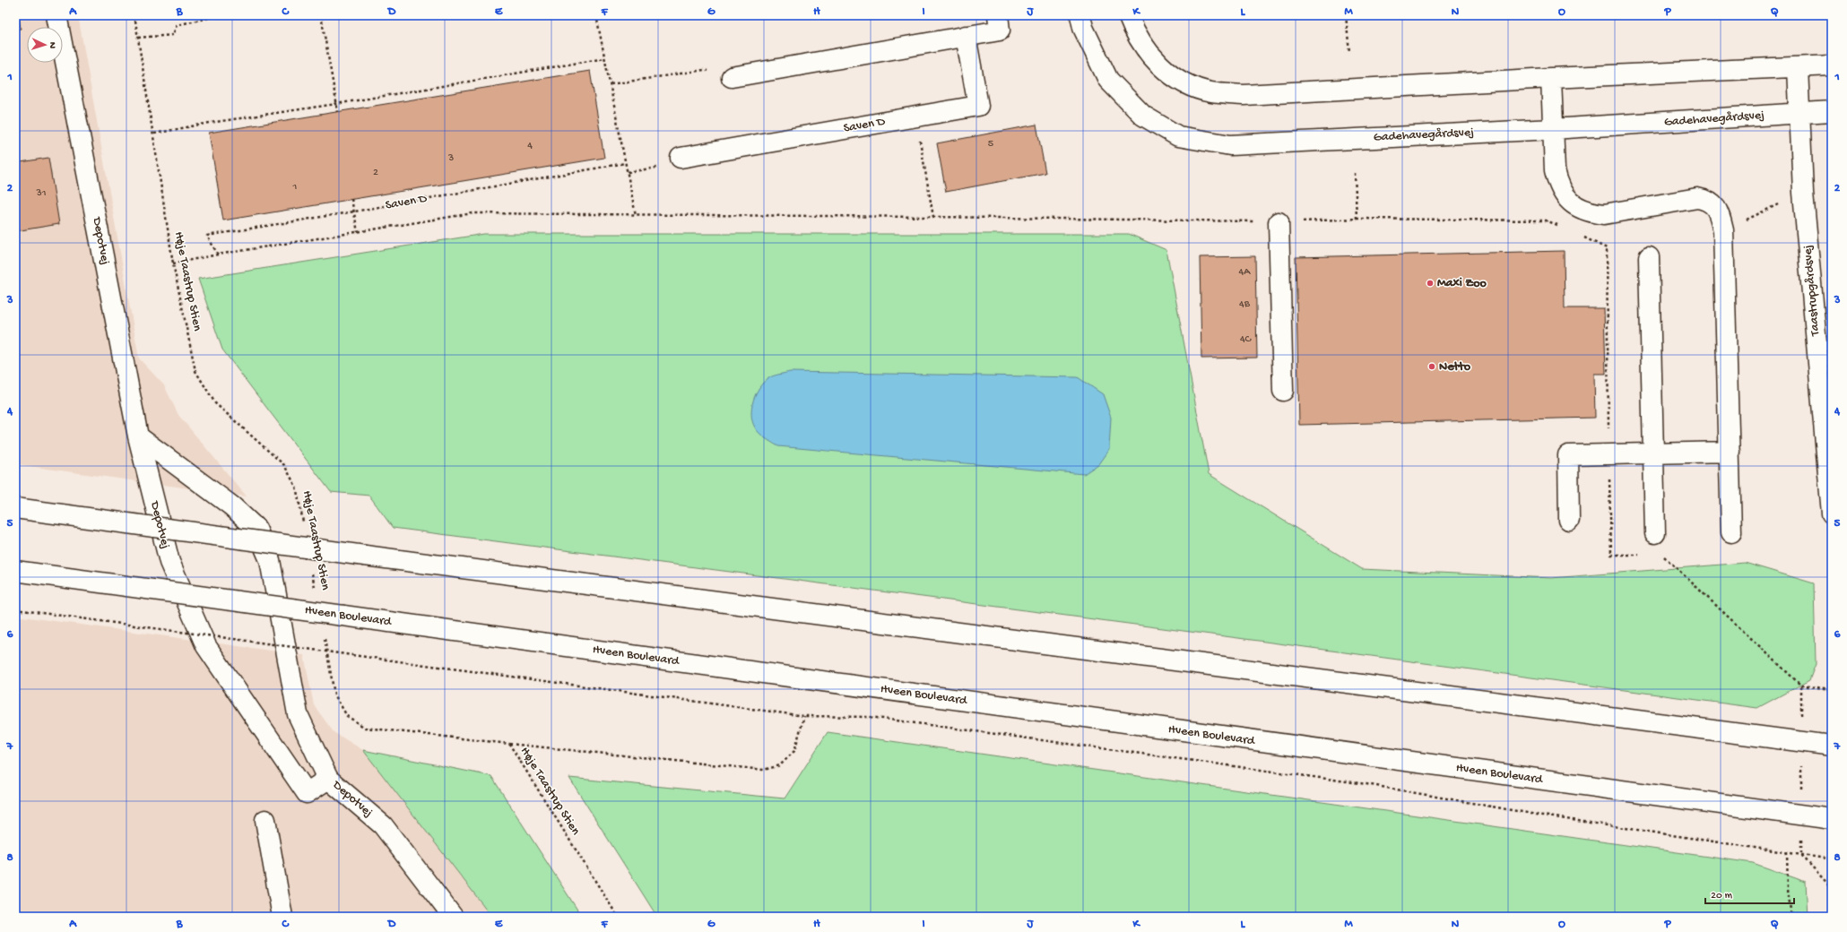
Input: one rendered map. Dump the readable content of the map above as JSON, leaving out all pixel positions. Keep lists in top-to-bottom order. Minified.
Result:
{"streets":{"street":["Gadehavegårdsvej","Saven D","Depotvej","Taastrupgårdsvej","Hveen Boulevard"],"path":["Høje Taastrup Stien"]},"crossings":[["Gadehavegårdsvej","Taastrupgårdsvej"]],"places":["Maxi Zoo","Netto"],"house_numbers":["5","4","3","2","1","31","4A","4B","4C"],"scale_bar":"20 m","north":"right","grid":{"columns":["A","B","C","D","E","F","G","H","I","J","K","L","M","N","O","P","Q"],"rows":["1","2","3","4","5","6","7","8"]}}
